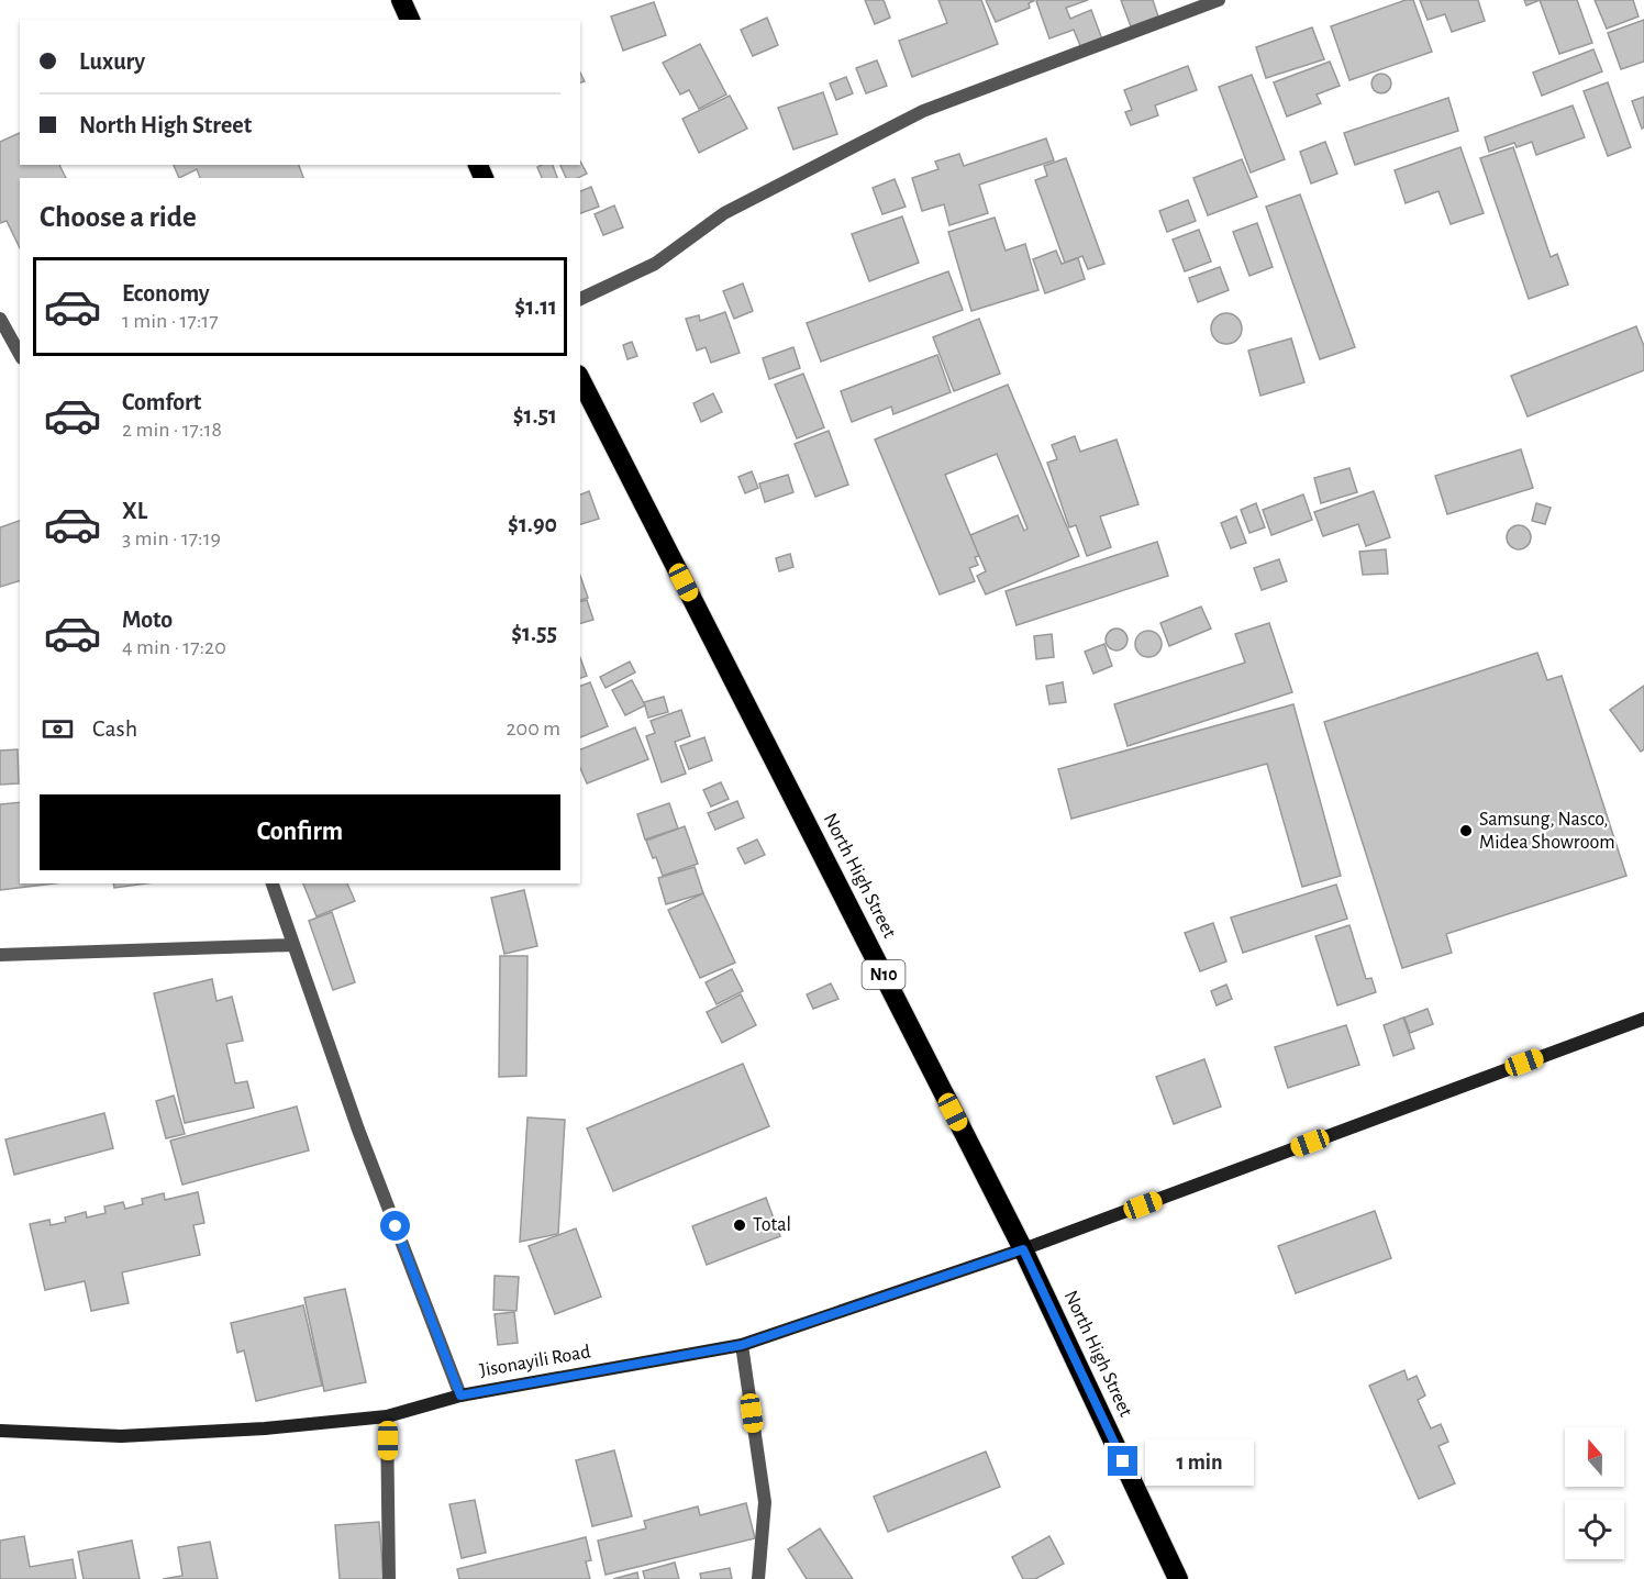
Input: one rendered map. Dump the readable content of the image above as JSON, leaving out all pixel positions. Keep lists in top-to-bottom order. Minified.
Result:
{"streets":{"highway":["North High Street","N10"],"street":["Jisonayili Road"]},"crossings":[["North High Street","Jisonayili Road"]],"places":["Samsung, Nasco, Midea Showroom","Total"],"north":"top","page":{"banner":["Luxury","North High Street"],"heading":"Choose a ride","list":[{"name":"Economy","note":"1 min · 17:17","value":"$1.11"},{"name":"Comfort","note":"2 min · 17:18","value":"$1.51"},{"name":"XL","note":"3 min · 17:19","value":"$1.90"},{"name":"Moto","note":"4 min · 17:20","value":"$1.55"}],"pay":["Cash","200 m"],"buttons":"Confirm","bubble":"1 min"}}
